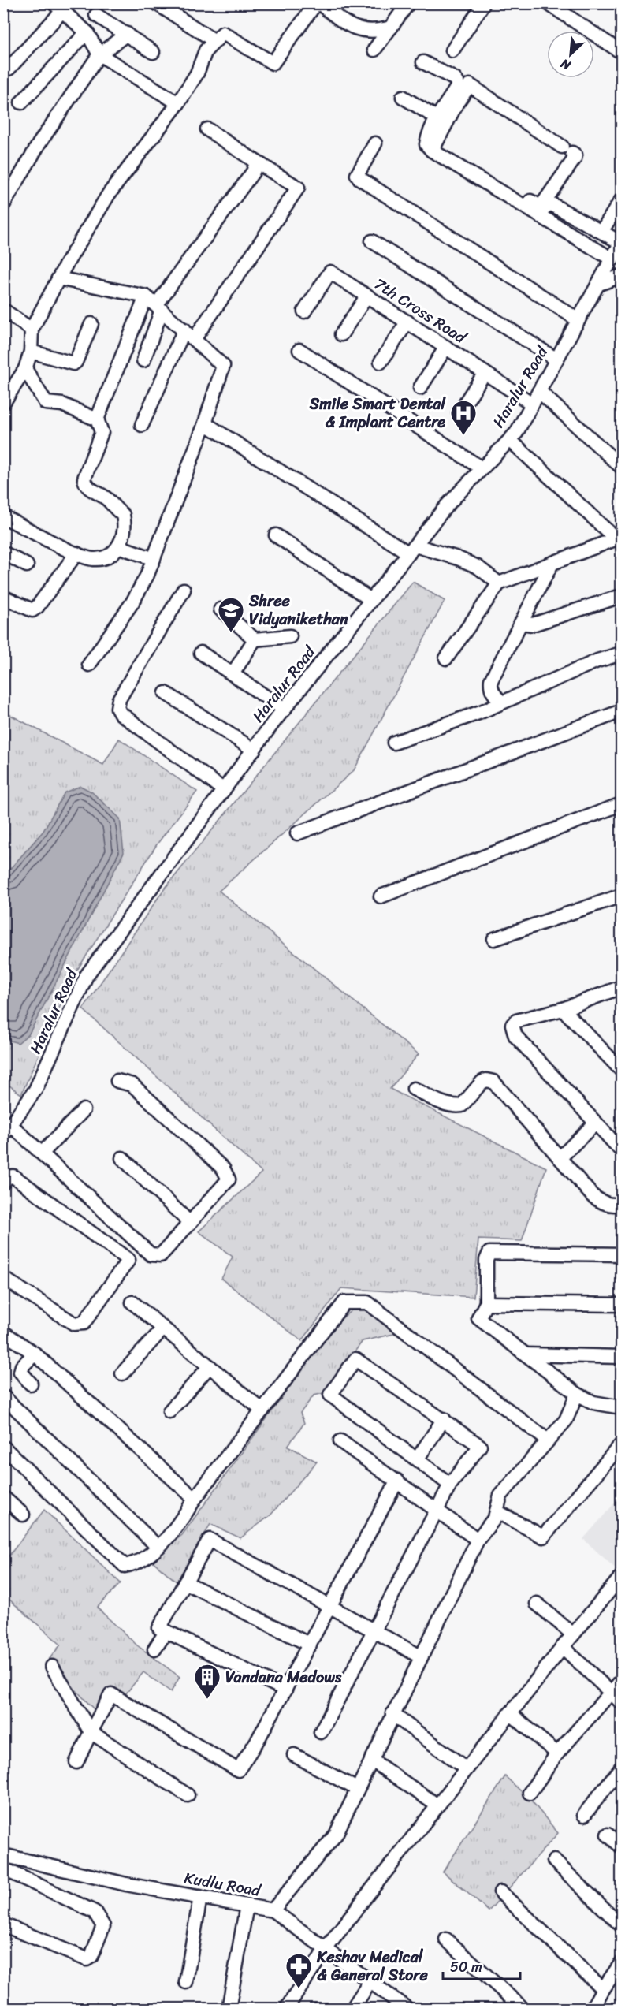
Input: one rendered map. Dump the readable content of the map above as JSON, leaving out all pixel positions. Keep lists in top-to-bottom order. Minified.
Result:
{"streets":{"street":["7th Cross Road","Haralur Road","Kudlu Road"]},"crossings":[["7th Cross Road","Haralur Road"]],"places":{"hospital":["Smile Smart Dental & Implant Centre"],"school or university":["Shree Vidyanikethan"],"building":["Vandana Medows"],"pharmacy":["Keshav Medical & General Store"]},"scale_bar":"50 m","north":"bottom left"}
